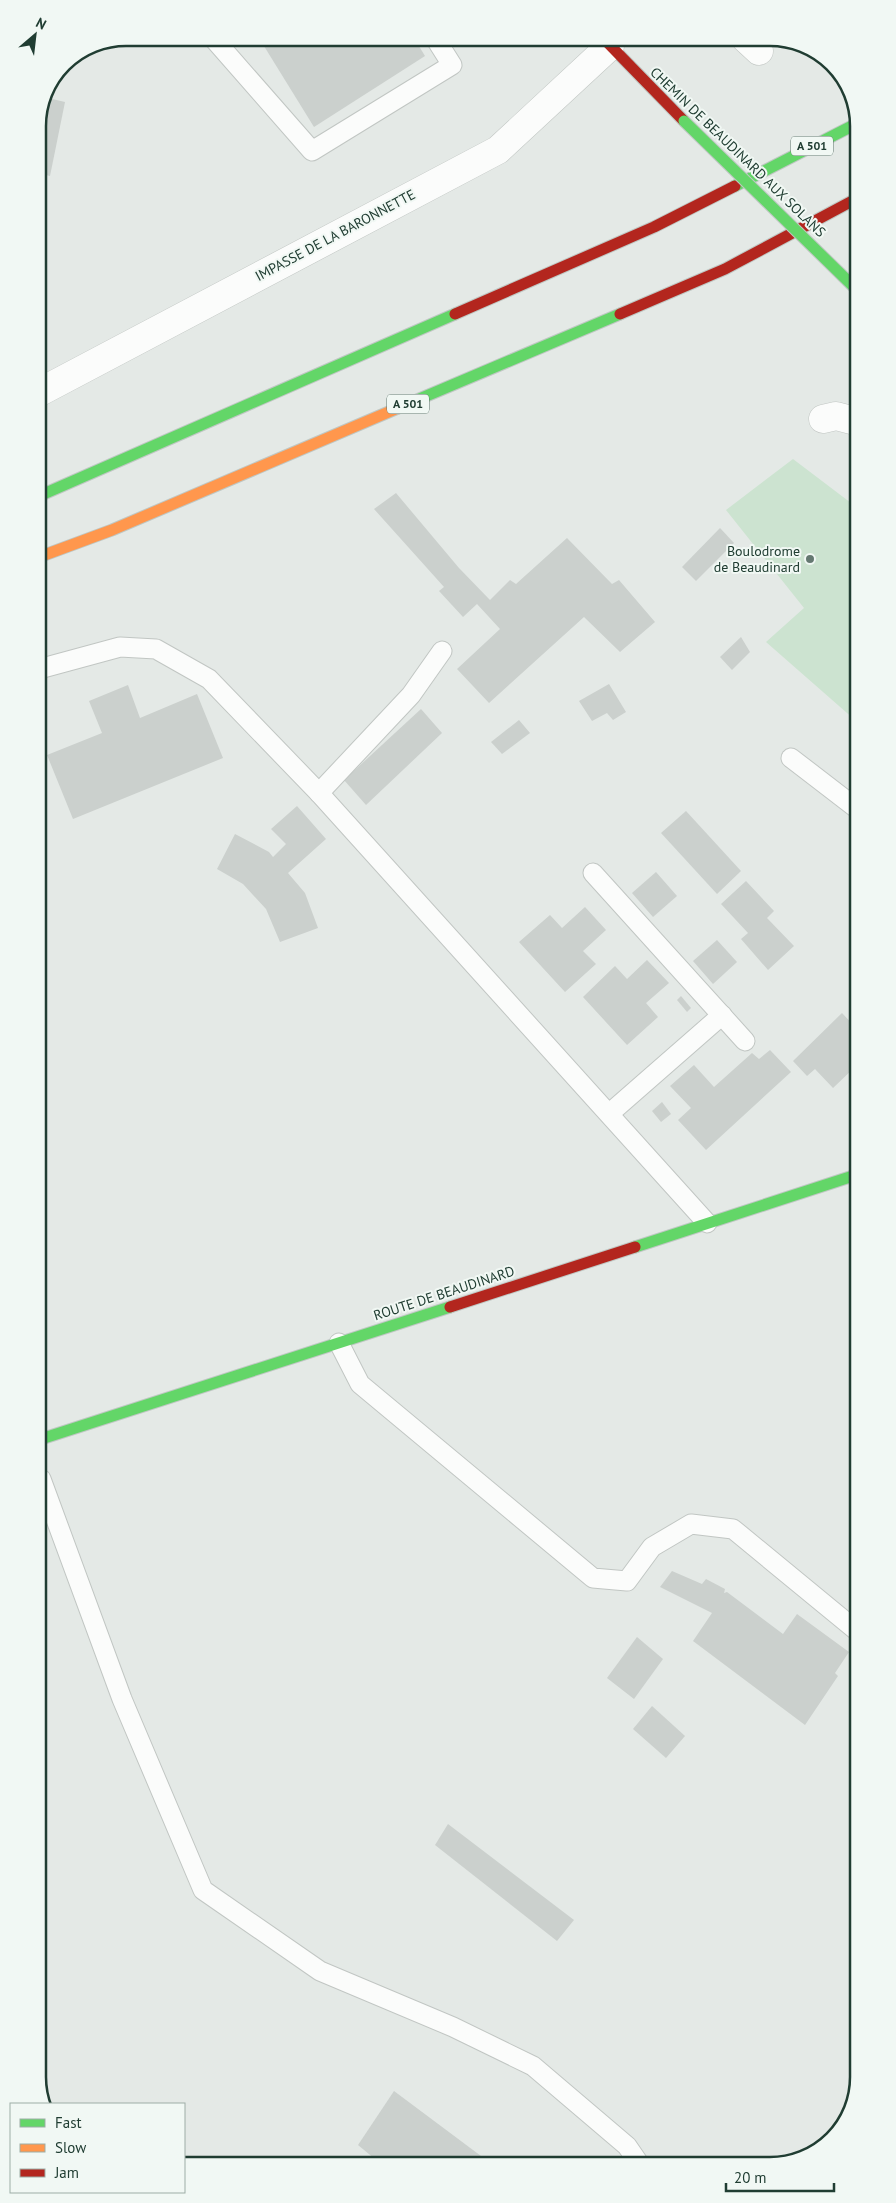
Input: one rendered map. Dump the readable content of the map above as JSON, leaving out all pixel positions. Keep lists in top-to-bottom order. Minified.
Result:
{"streets":{"main road":["A 501","CHEMIN DE BEAUDINARD AUX SOLANS","ROUTE DE BEAUDINARD"],"street":["IMPASSE DE LA BARONNETTE"]},"places":["Boulodrome de Beaudinard"],"legend":["Fast","Slow","Jam"],"scale_bar":"20 m","north":"top right"}
